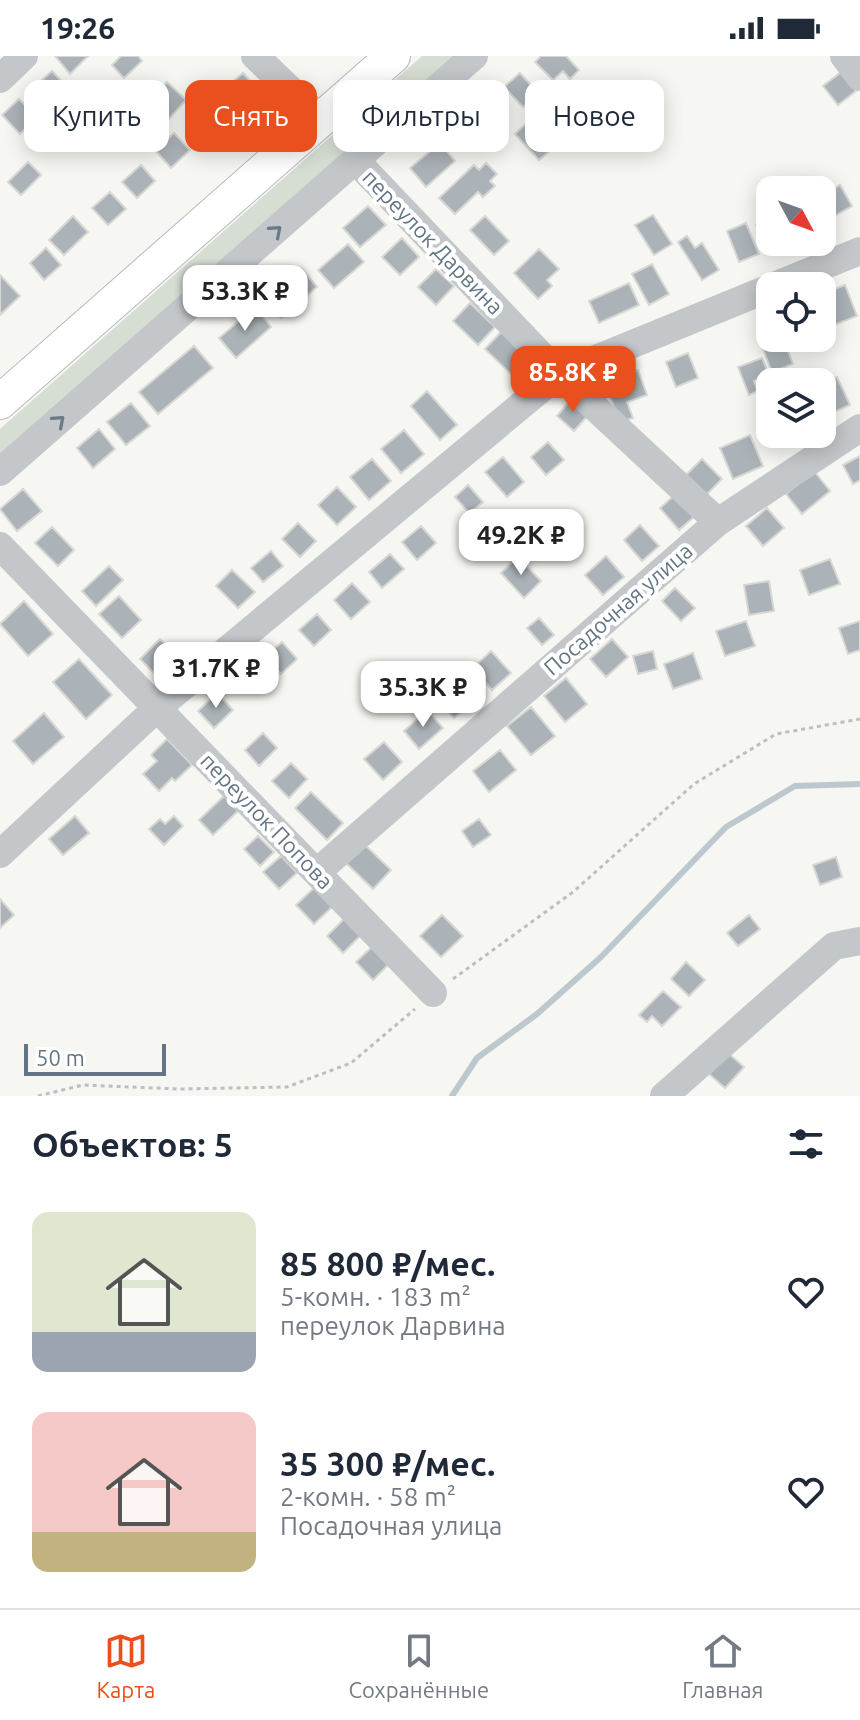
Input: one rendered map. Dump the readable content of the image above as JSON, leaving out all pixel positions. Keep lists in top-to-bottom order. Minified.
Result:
{"streets":{"street":["переулок Дарвина","Посадочная улица","переулок Попова"]},"crossings":[["переулок Дарвина","Посадочная улица"],["Посадочная улица","переулок Попова"]],"scale_bar":"50 m","north":"bottom right","page":{"status":"19:26","chip":["Купить","Снять","Фильтры","Новое"],"price":["53.3K ₽","85.8K ₽","49.2K ₽","31.7K ₽","35.3K ₽"],"scale":"50 m","heading":"Объектов: 5","list":[{"name":"85 800 ₽/мес.","note":"5-комн. · 183 m² · переулок Дарвина"},{"name":"35 300 ₽/мес.","note":"2-комн. · 58 m² · Посадочная улица"}],"tabs":["Карта","Сохранённые","Главная"]}}
